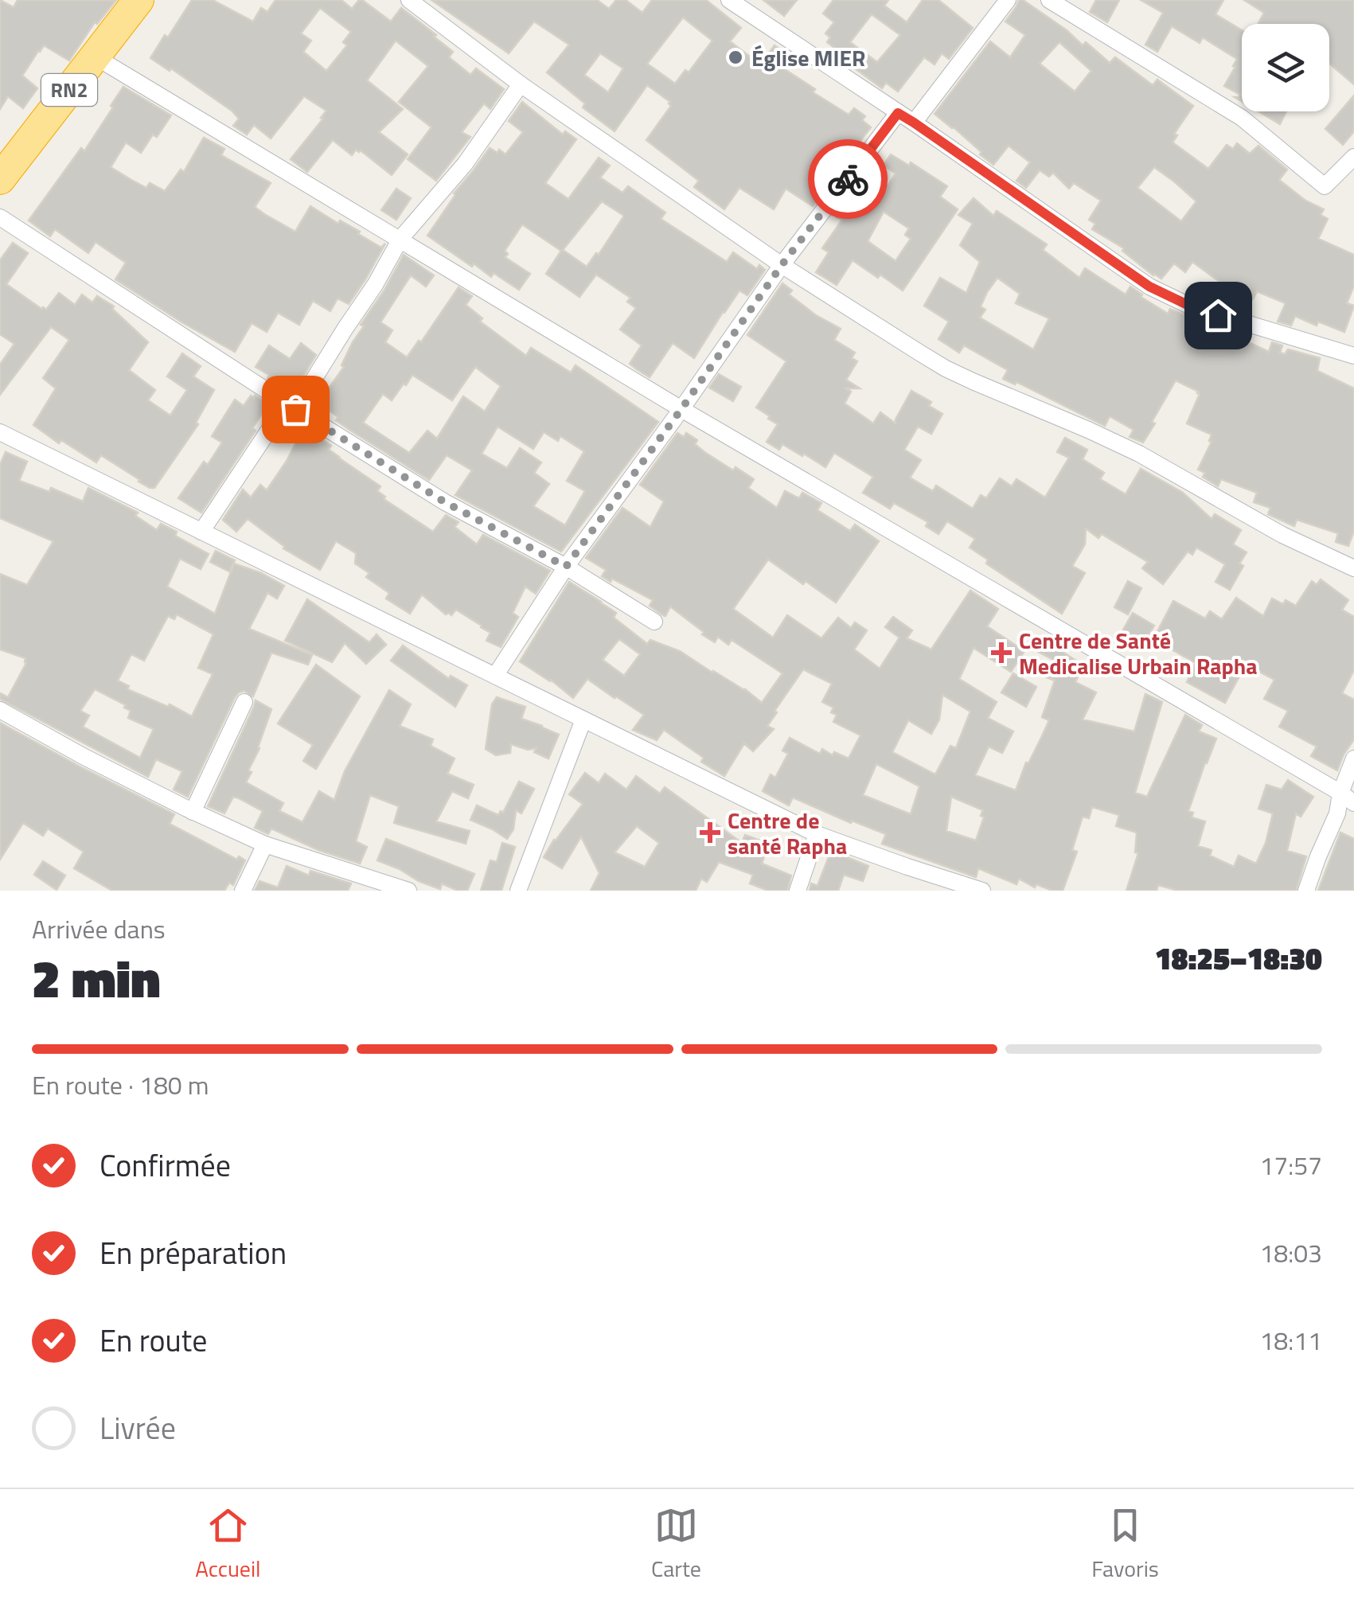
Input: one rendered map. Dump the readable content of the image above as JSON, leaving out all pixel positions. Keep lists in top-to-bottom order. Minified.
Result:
{"streets":{"highway":["RN2"]},"places":{"other":["Église MIER"],"health":["Centre de Santé Medicalise Urbain Rapha","Centre de santé Rapha"]},"page":{"heading":["2 min","Arrivée dans","18:25–18:30"],"bar":"En route · 180 m","list":[["Confirmée","17:57"],["En préparation","18:03"],["En route","18:11"],"Livrée"],"tabs":["Accueil","Carte","Favoris"]}}
